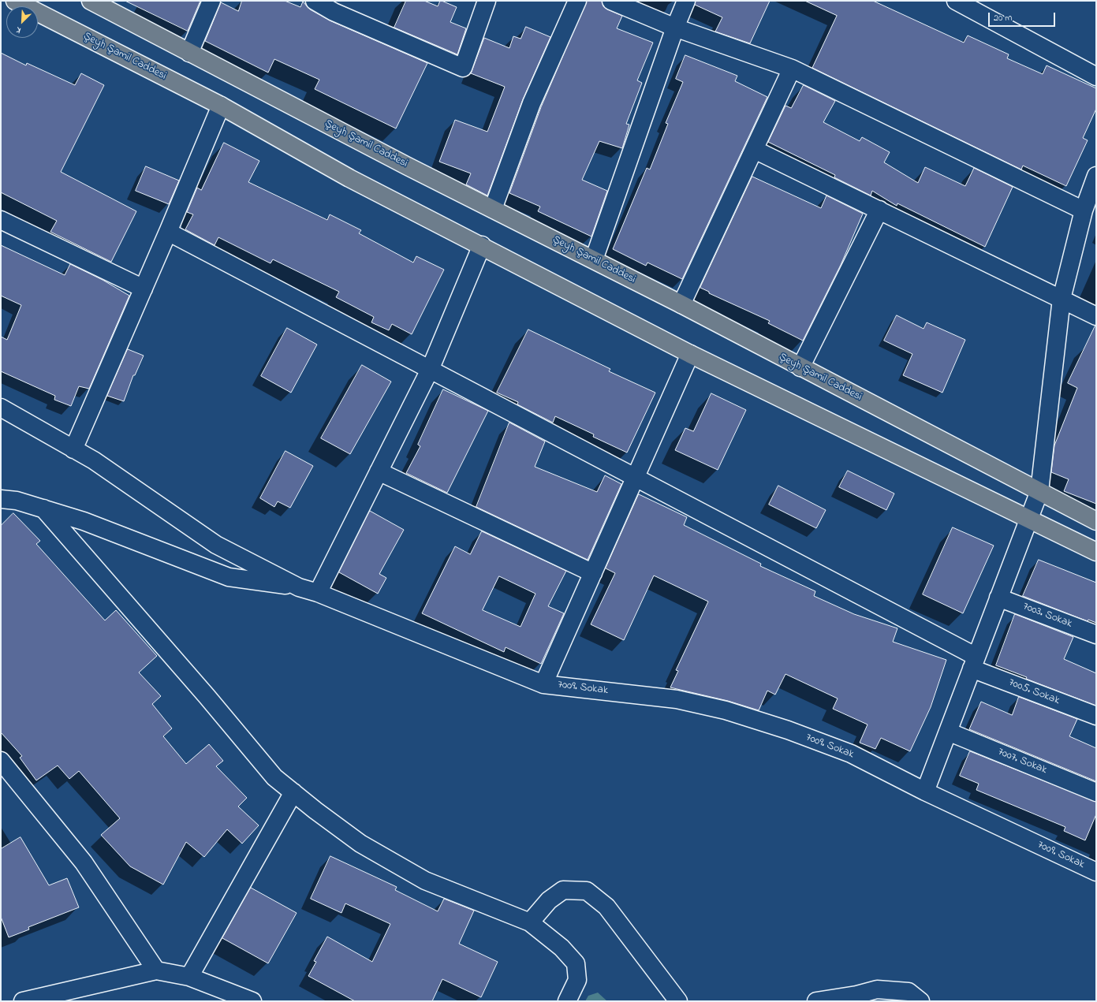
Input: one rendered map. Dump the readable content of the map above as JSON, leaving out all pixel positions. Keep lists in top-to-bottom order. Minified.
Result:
{"streets":{"main road":["Şeyh Şamil Caddesi"],"street":["7003. Sokak","7009. Sokak","7005. Sokak","7007. Sokak"]},"scale_bar":"20 m","north":"bottom left"}
